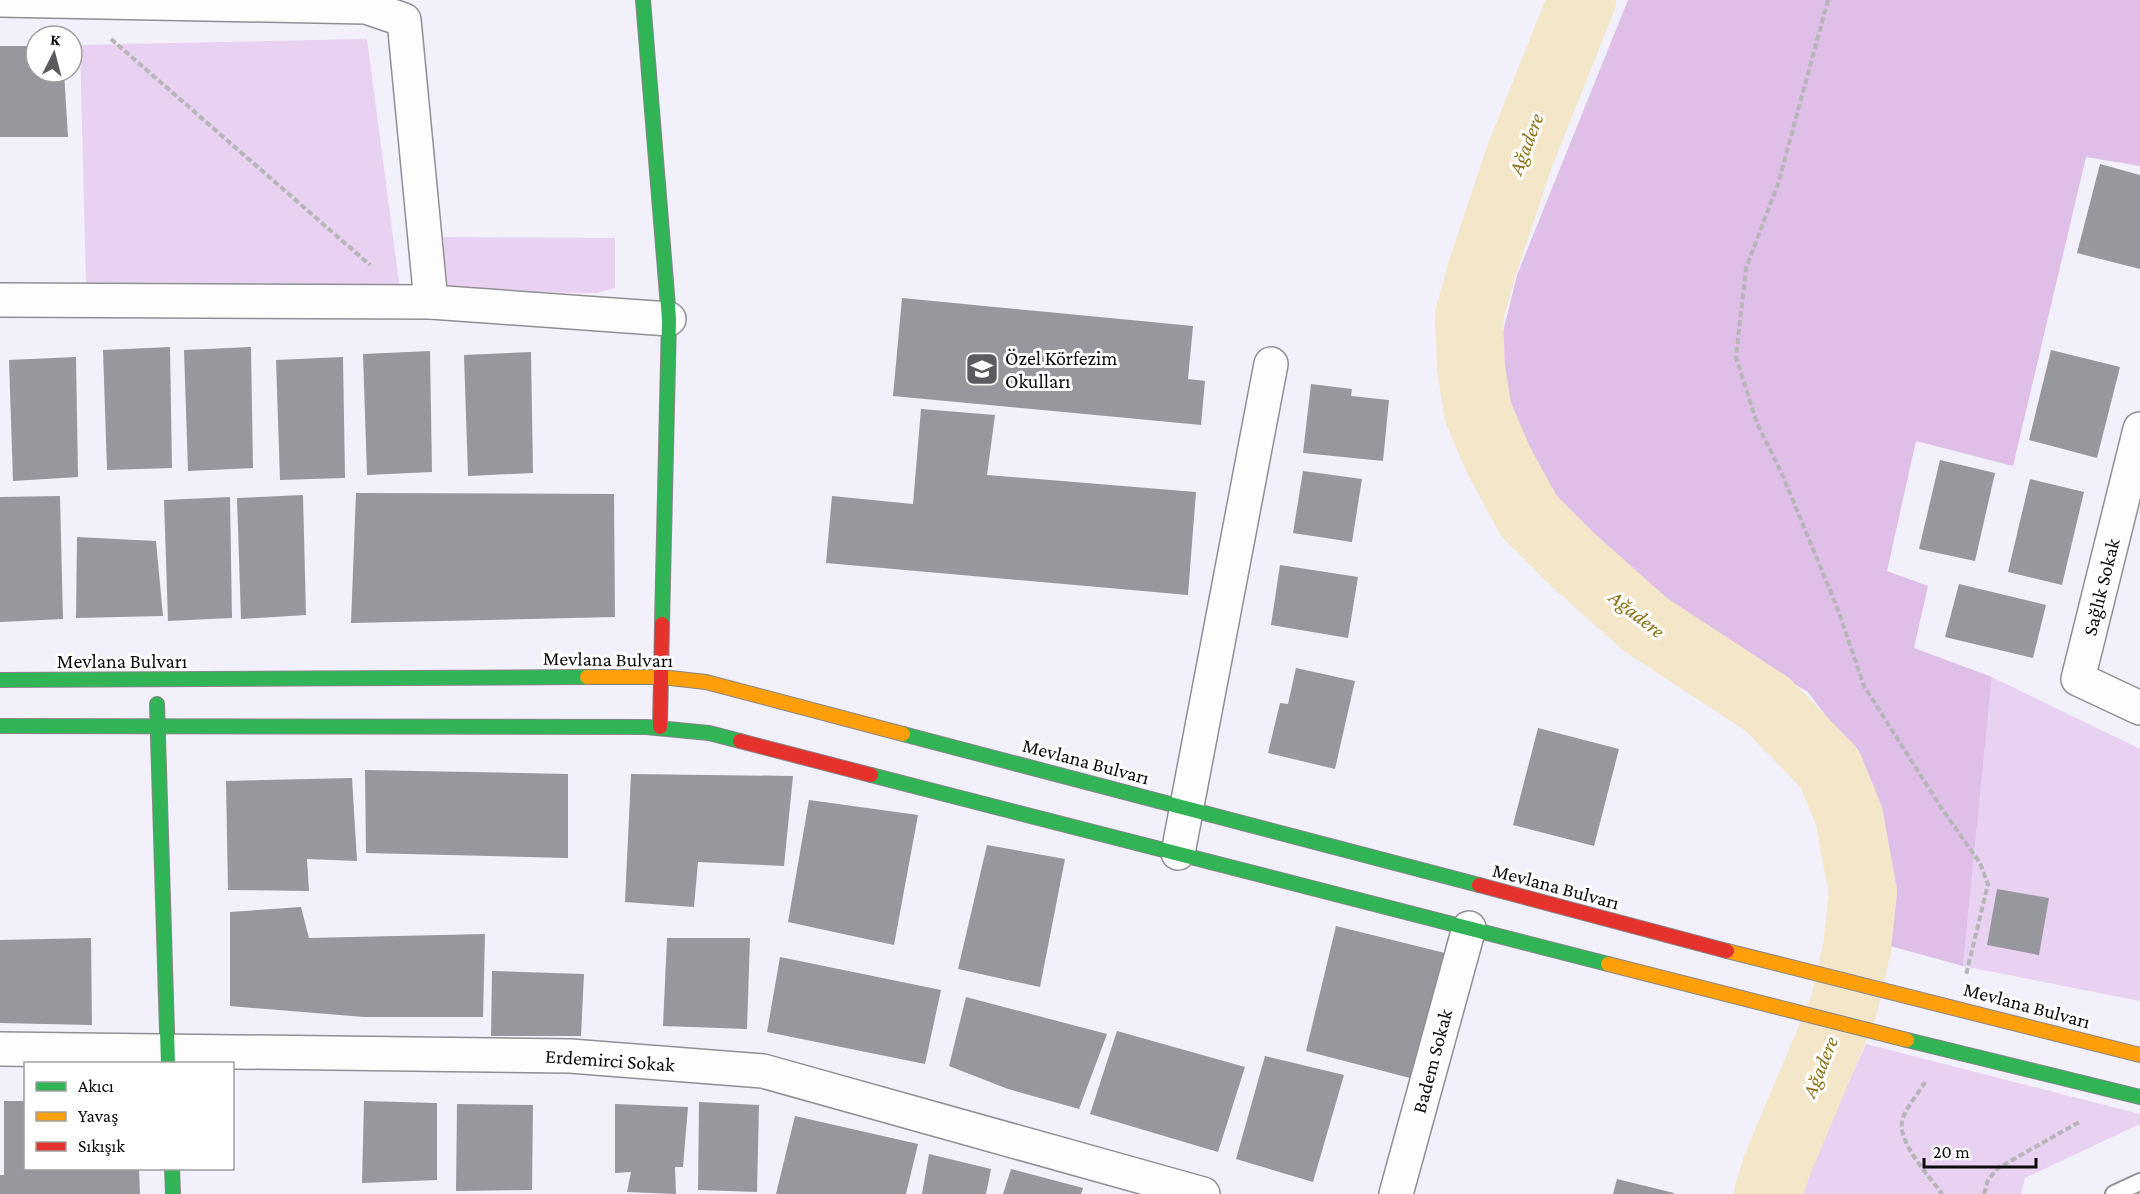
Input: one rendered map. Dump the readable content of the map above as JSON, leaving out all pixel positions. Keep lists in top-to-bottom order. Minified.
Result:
{"streets":{"street":["Sağlık Sokak","Mevlana Bulvarı","Erdemirci Sokak","Badem Sokak"]},"water":["Ağadere"],"places":{"school or university":["Özel Körfezim Okulları"]},"legend":["Akıcı","Yavaş","Sıkışık"],"scale_bar":"20 m","north":"top"}
